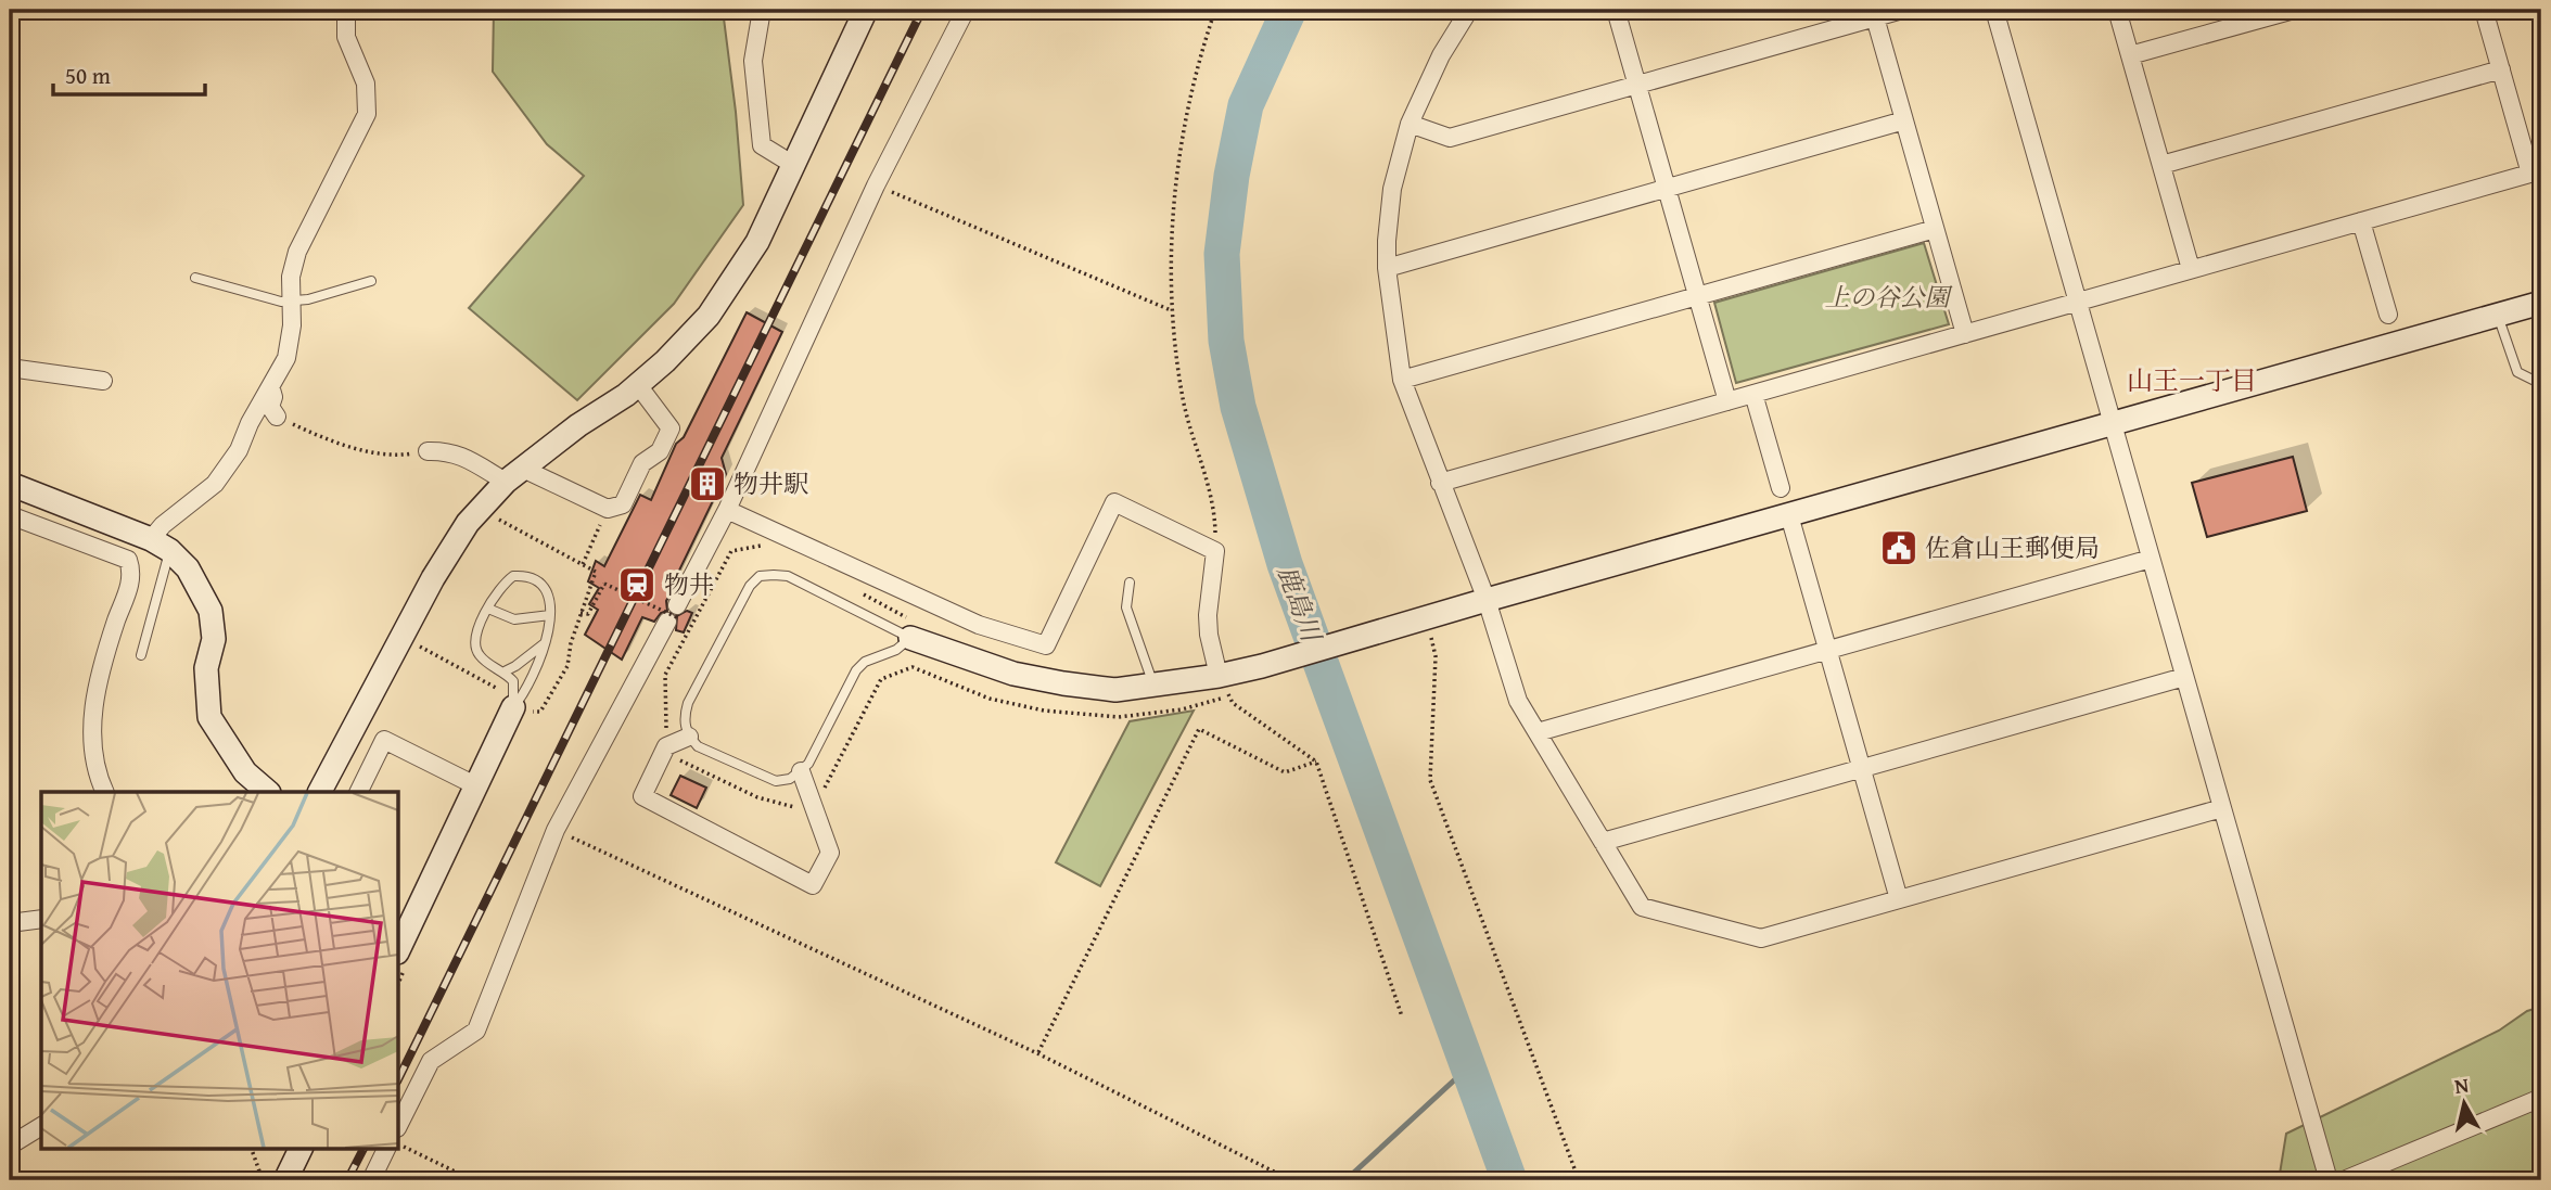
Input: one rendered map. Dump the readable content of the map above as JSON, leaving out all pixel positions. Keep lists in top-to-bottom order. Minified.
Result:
{"districts":["山王一丁目"],"water":["鹿島川"],"parks":["上の谷公園"],"places":{"building":["物井駅"],"public building":["佐倉山王郵便局"],"station":["物井"]},"scale_bar":"50 m","north":"top"}
